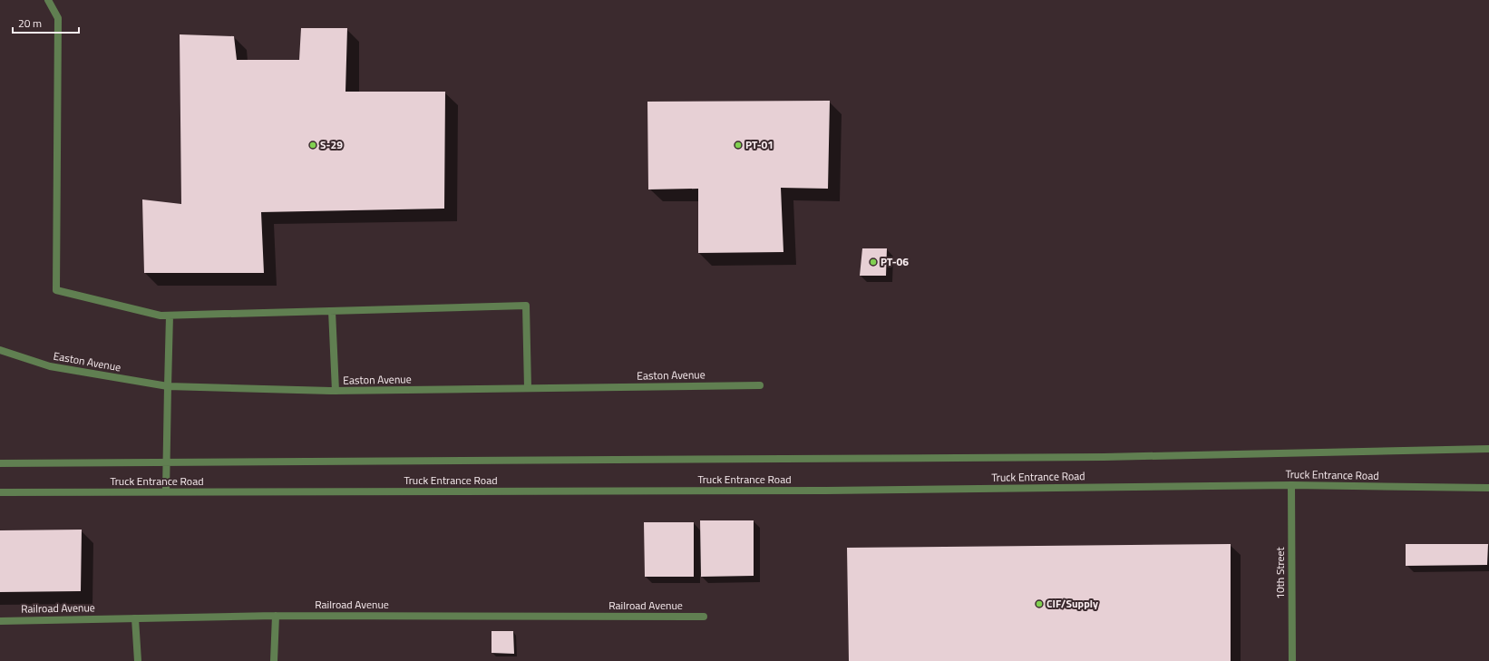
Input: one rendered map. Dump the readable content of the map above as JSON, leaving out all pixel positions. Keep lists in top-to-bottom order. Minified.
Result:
{"streets":{"street":["Easton Avenue","Truck Entrance Road","10th Street","Railroad Avenue"]},"crossings":[["Truck Entrance Road","10th Street"]],"places":["S-29","PT-01","PT-06","CIF/Supply"],"scale_bar":"20 m"}
